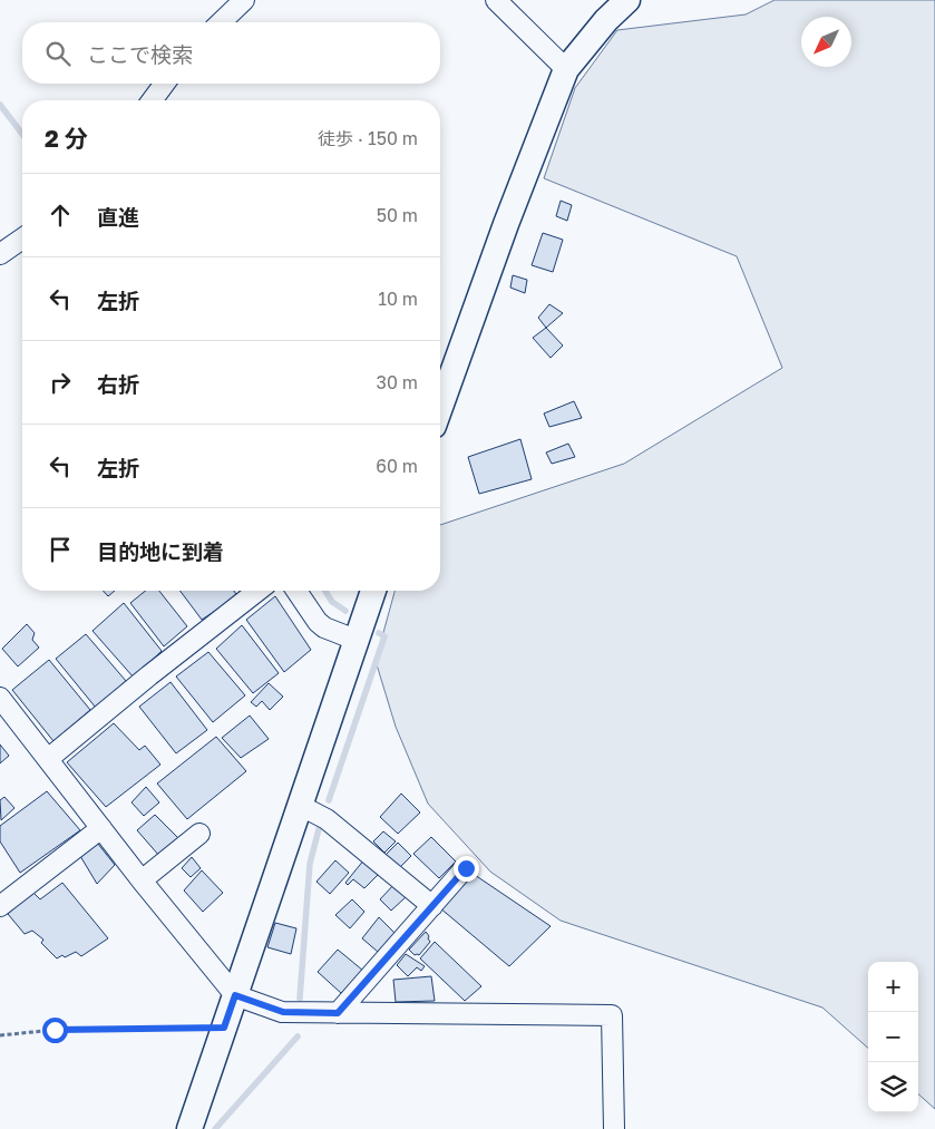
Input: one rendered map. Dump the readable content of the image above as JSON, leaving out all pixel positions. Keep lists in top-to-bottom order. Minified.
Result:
{"north":"bottom left","page":{"search":"ここで検索","heading":["2 分","徒歩 · 150 m"],"list":[["直進","50 m"],["左折","10 m"],["右折","30 m"],["左折","60 m"],"目的地に到着"],"map_buttons":["+","−"]}}
